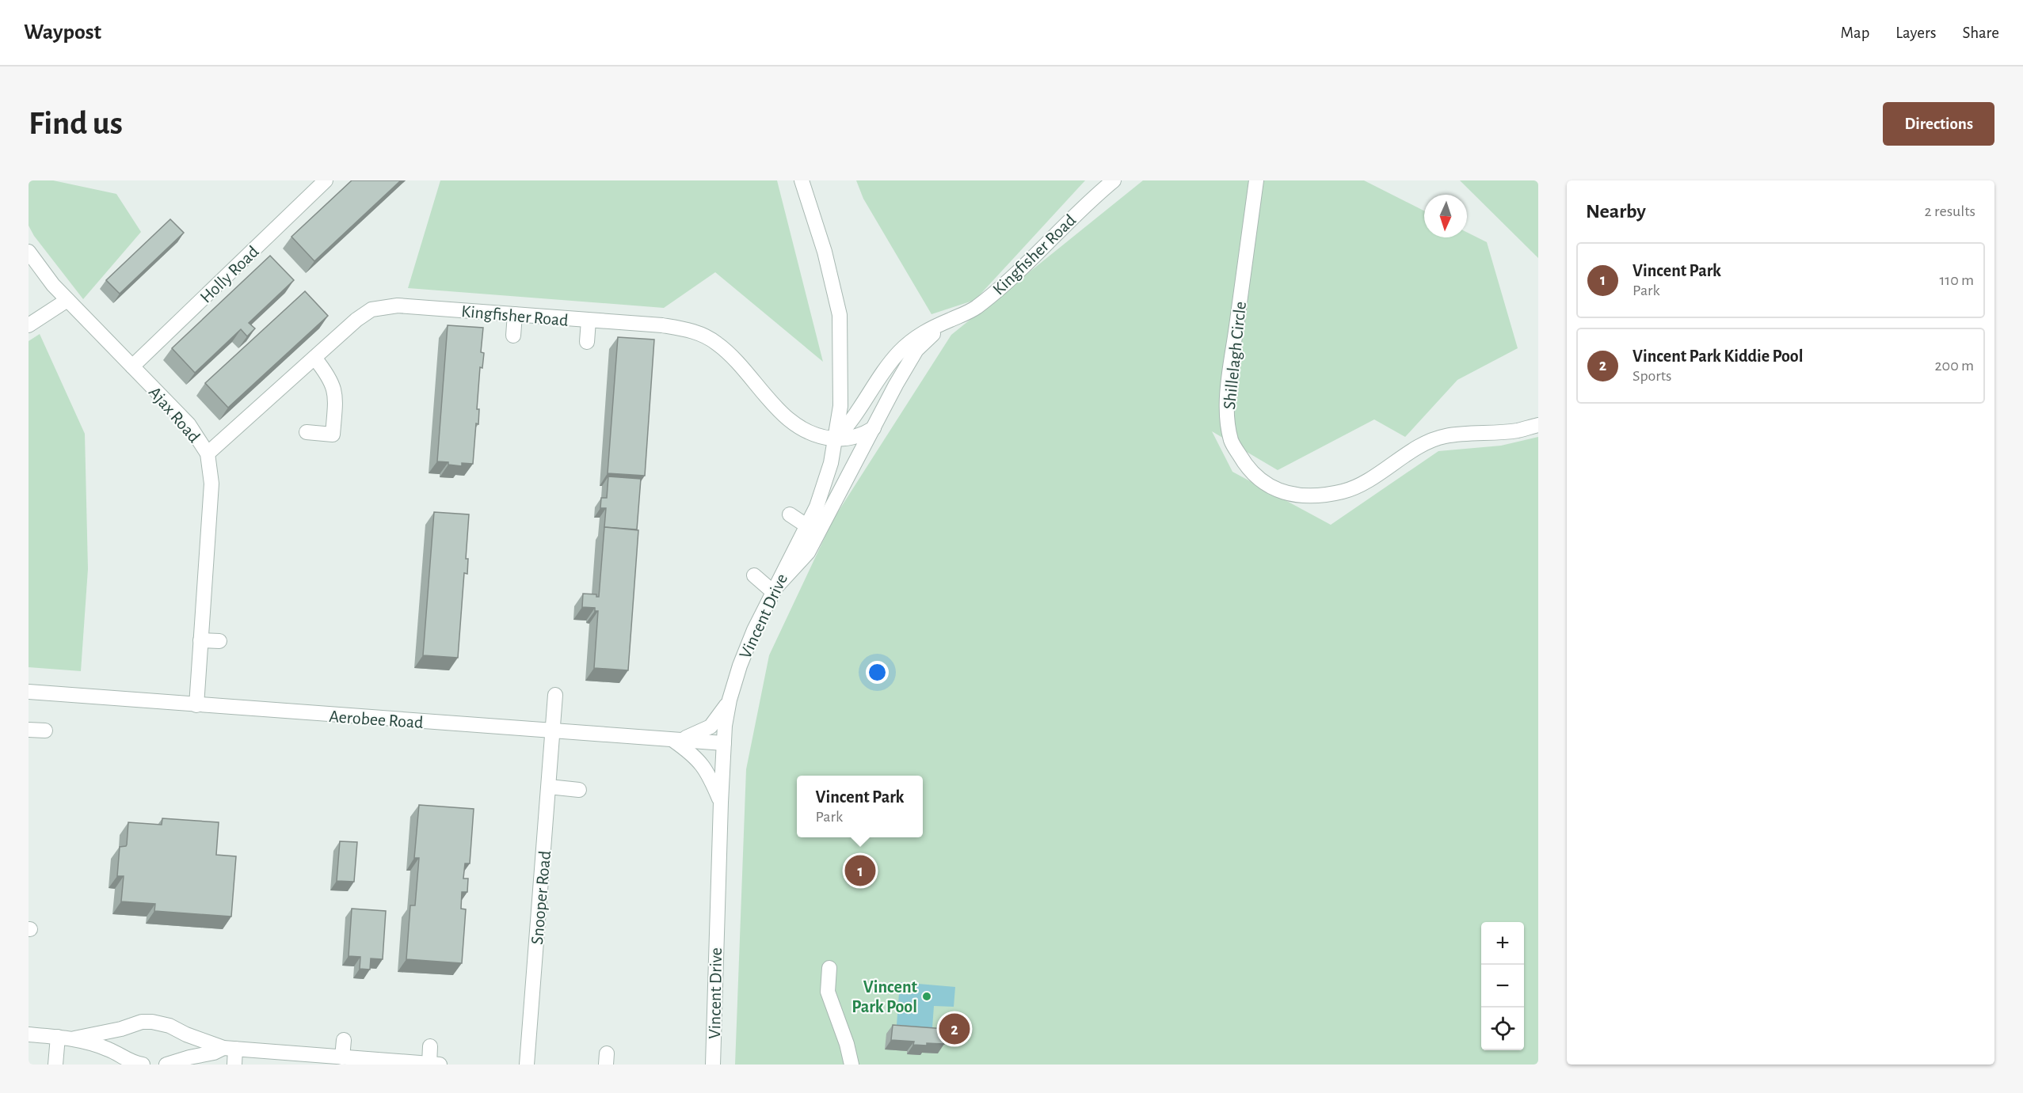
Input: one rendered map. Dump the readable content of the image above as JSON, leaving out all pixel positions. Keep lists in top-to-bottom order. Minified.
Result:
{"streets":{"street":["Kingfisher Road","Holly Road","Shillelagh Circle","Ajax Road","Vincent Drive","Aerobee Road","Snooper Road"]},"crossings":[["Kingfisher Road","Ajax Road"],["Kingfisher Road","Vincent Drive"],["Holly Road","Ajax Road"],["Ajax Road","Aerobee Road"],["Vincent Drive","Aerobee Road"],["Aerobee Road","Snooper Road"]],"places":["Vincent Park Pool"],"north":"bottom","page":{"header":"Waypost","nav":["Map","Layers","Share"],"buttons":"Directions","title":"Find us","heading":["Nearby","2 results"],"list":[{"mark":"1","name":"Vincent Park","note":"Park","value":"110 m"},{"mark":"2","name":"Vincent Park Kiddie Pool","note":"Sports","value":"200 m"}],"popup":["Vincent Park","Park"],"pins":["1","2"],"map_buttons":["+","−"]}}
